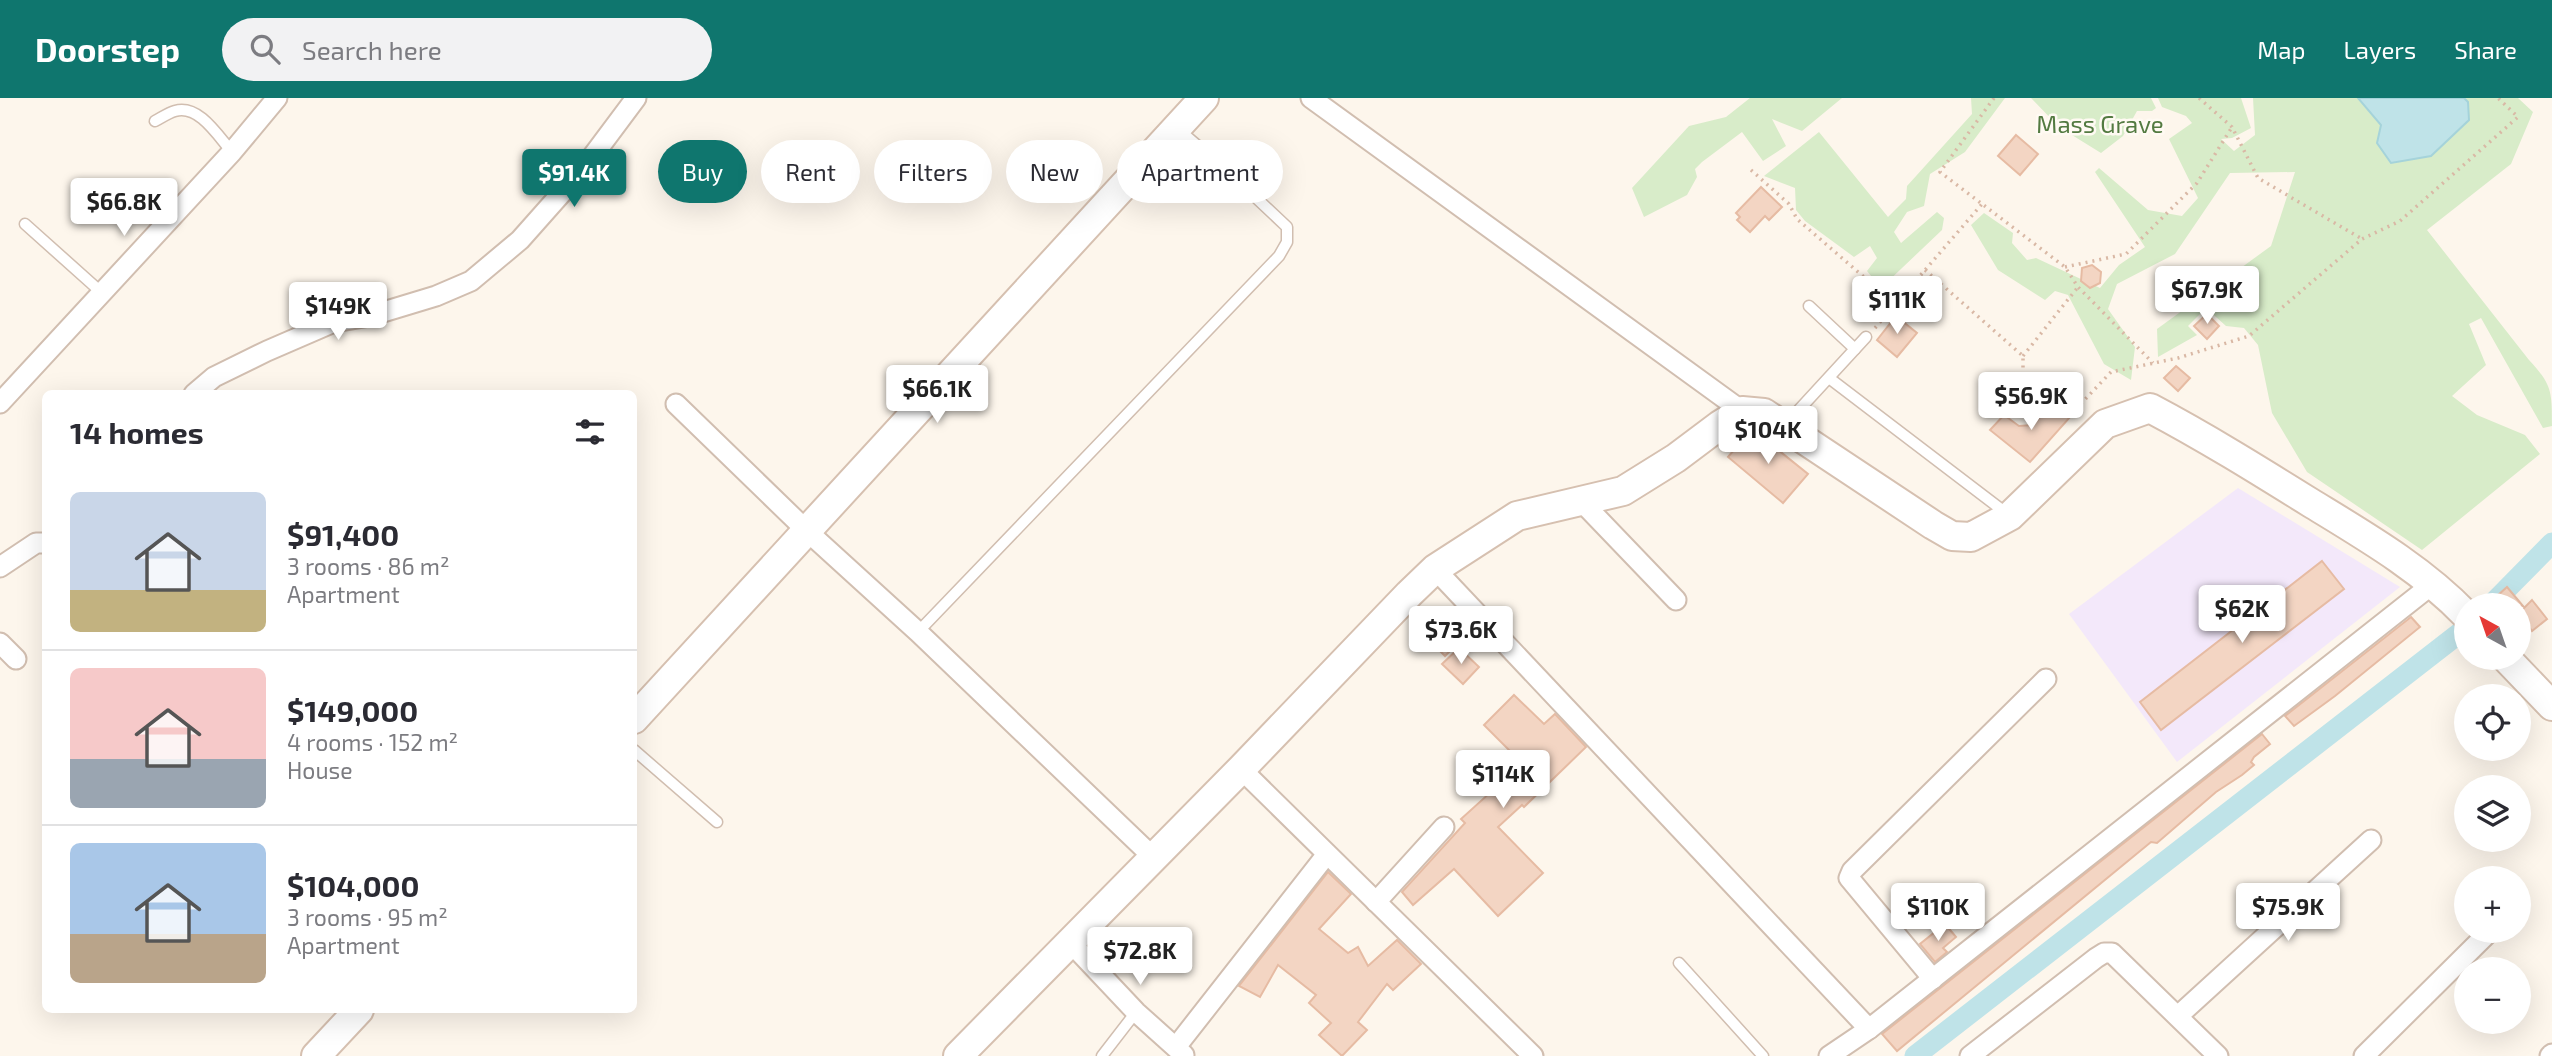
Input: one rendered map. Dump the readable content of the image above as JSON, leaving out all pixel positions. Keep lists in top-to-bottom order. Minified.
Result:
{"parks":["Mass Grave"],"north":"top left","page":{"header":"Doorstep","search":"Search here","nav":["Map","Layers","Share"],"chip":["Buy","Rent","Filters","New","Apartment"],"price":["$91.4K","$66.8K","$67.9K","$111K","$149K","$66.1K","$56.9K","$104K","$62K","$73.6K","$114K","$110K","$75.9K","$72.8K"],"heading":"14 homes","list":[{"name":"$91,400","note":"3 rooms · 86 m² · Apartment"},{"name":"$149,000","note":"4 rooms · 152 m² · House"},{"name":"$104,000","note":"3 rooms · 95 m² · Apartment"}],"map_buttons":["+","−"]}}
